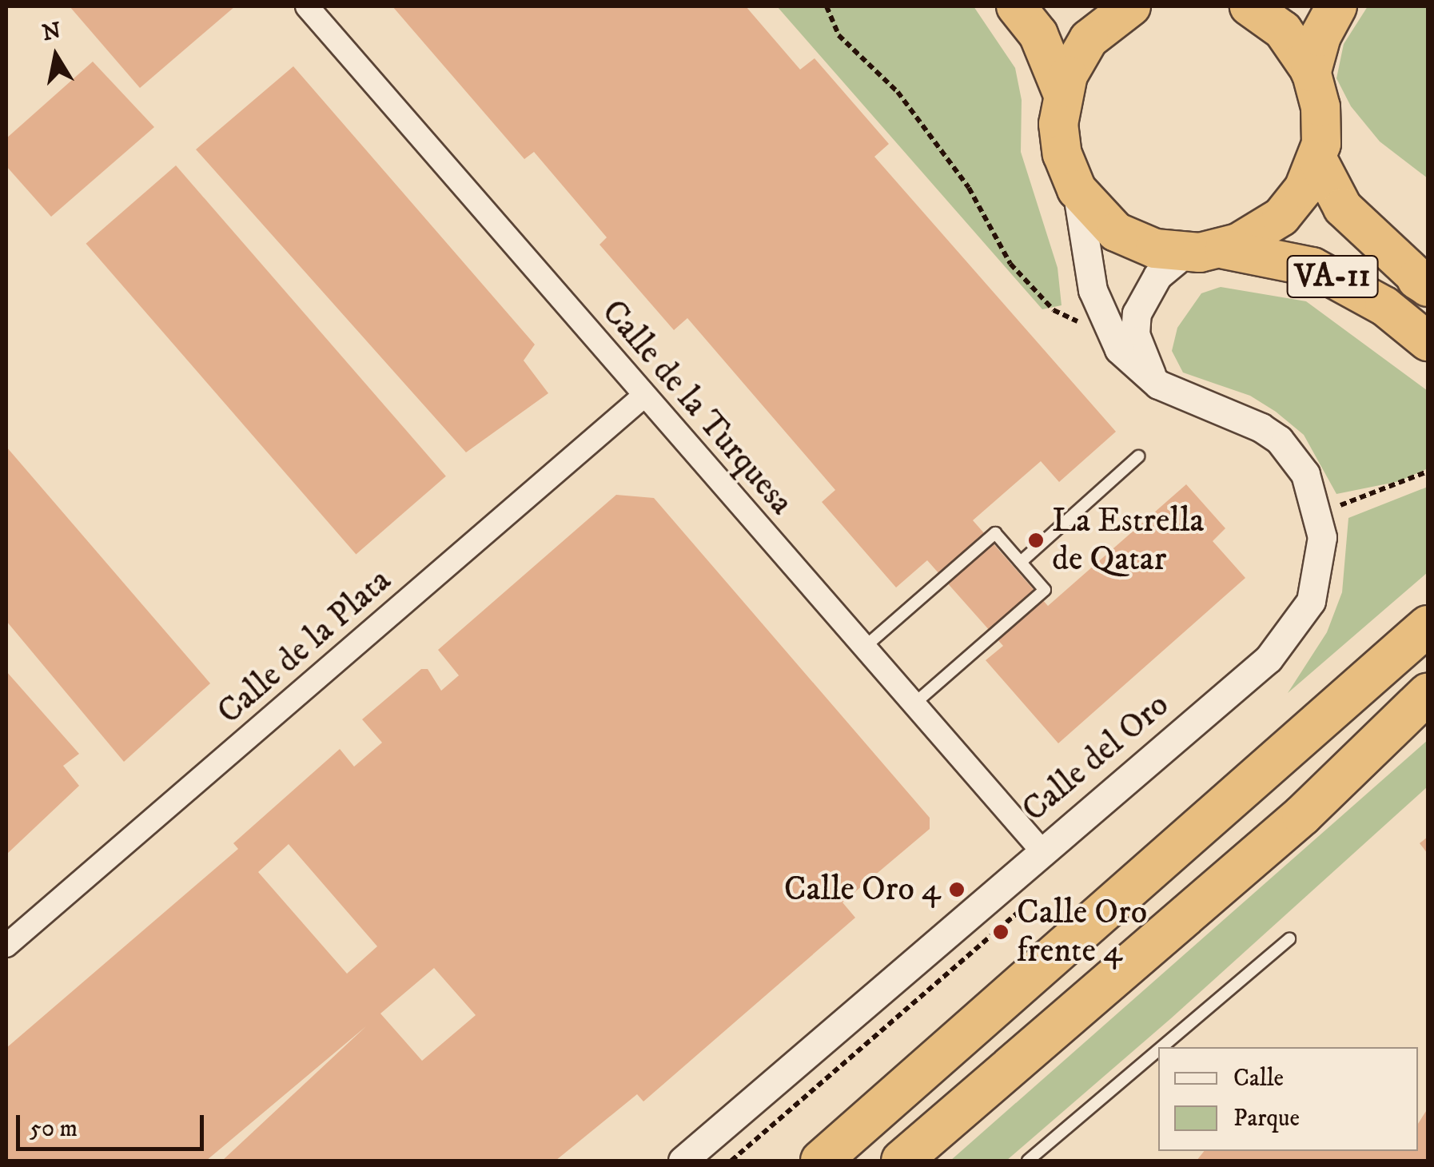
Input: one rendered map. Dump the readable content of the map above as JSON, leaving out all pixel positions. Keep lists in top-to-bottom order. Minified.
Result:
{"streets":{"highway":["VA-11"],"street":["Calle de la Turquesa","Calle de la Plata","Calle del Oro"]},"crossings":[["VA-11","Calle del Oro"],["Calle de la Turquesa","Calle de la Plata"],["Calle de la Turquesa","Calle del Oro"]],"places":["La Estrella de Qatar","Calle Oro 4","Calle Oro frente 4"],"legend":["Calle","Parque"],"scale_bar":"50 m","north":"top"}
